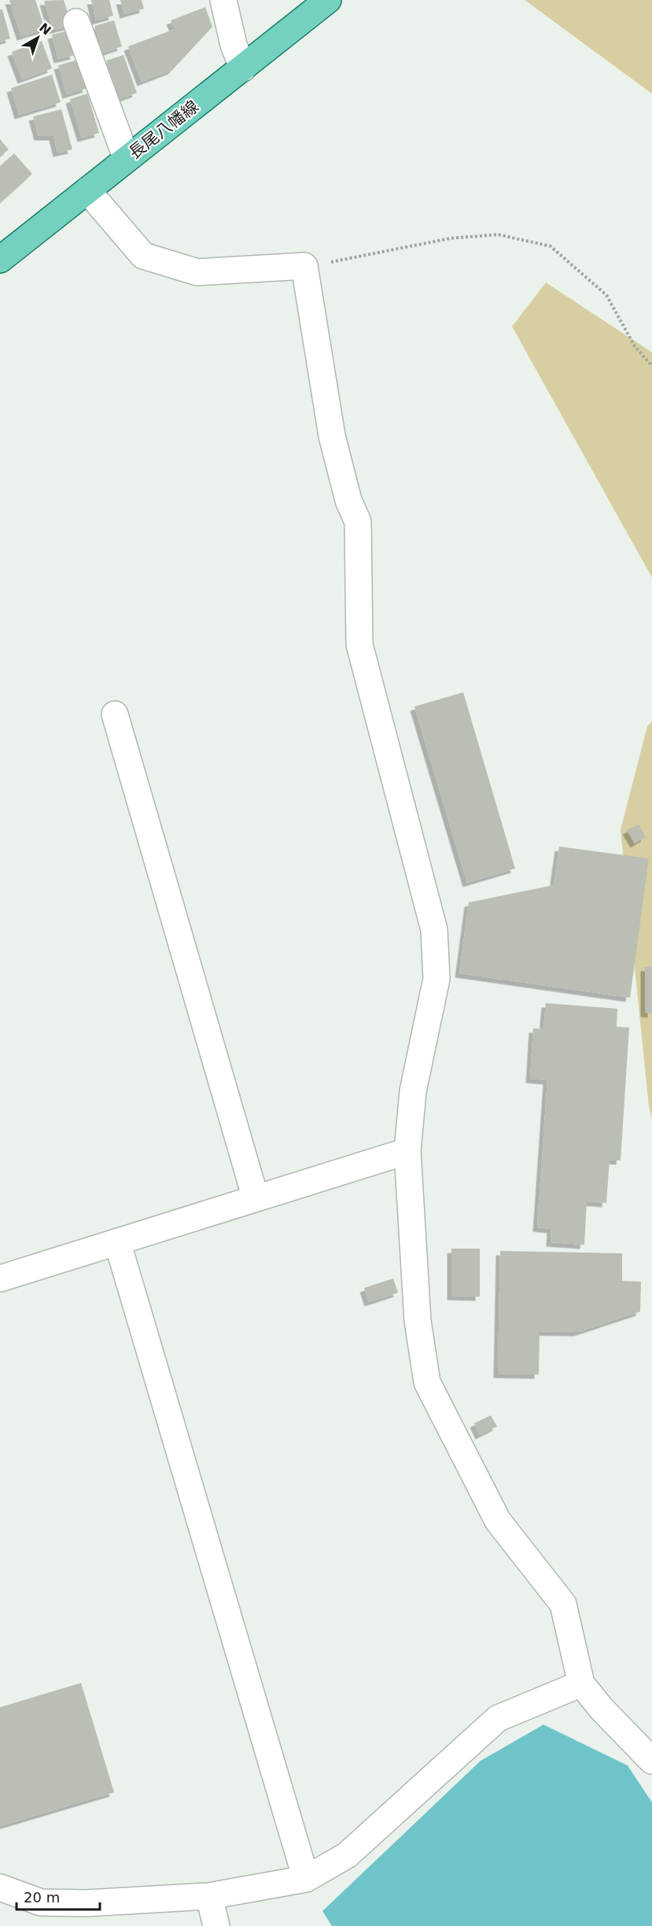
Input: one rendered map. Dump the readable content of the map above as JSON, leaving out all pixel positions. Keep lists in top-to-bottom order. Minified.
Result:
{"streets":{"main road":["長尾八幡線"]},"scale_bar":"20 m","north":"top right"}
